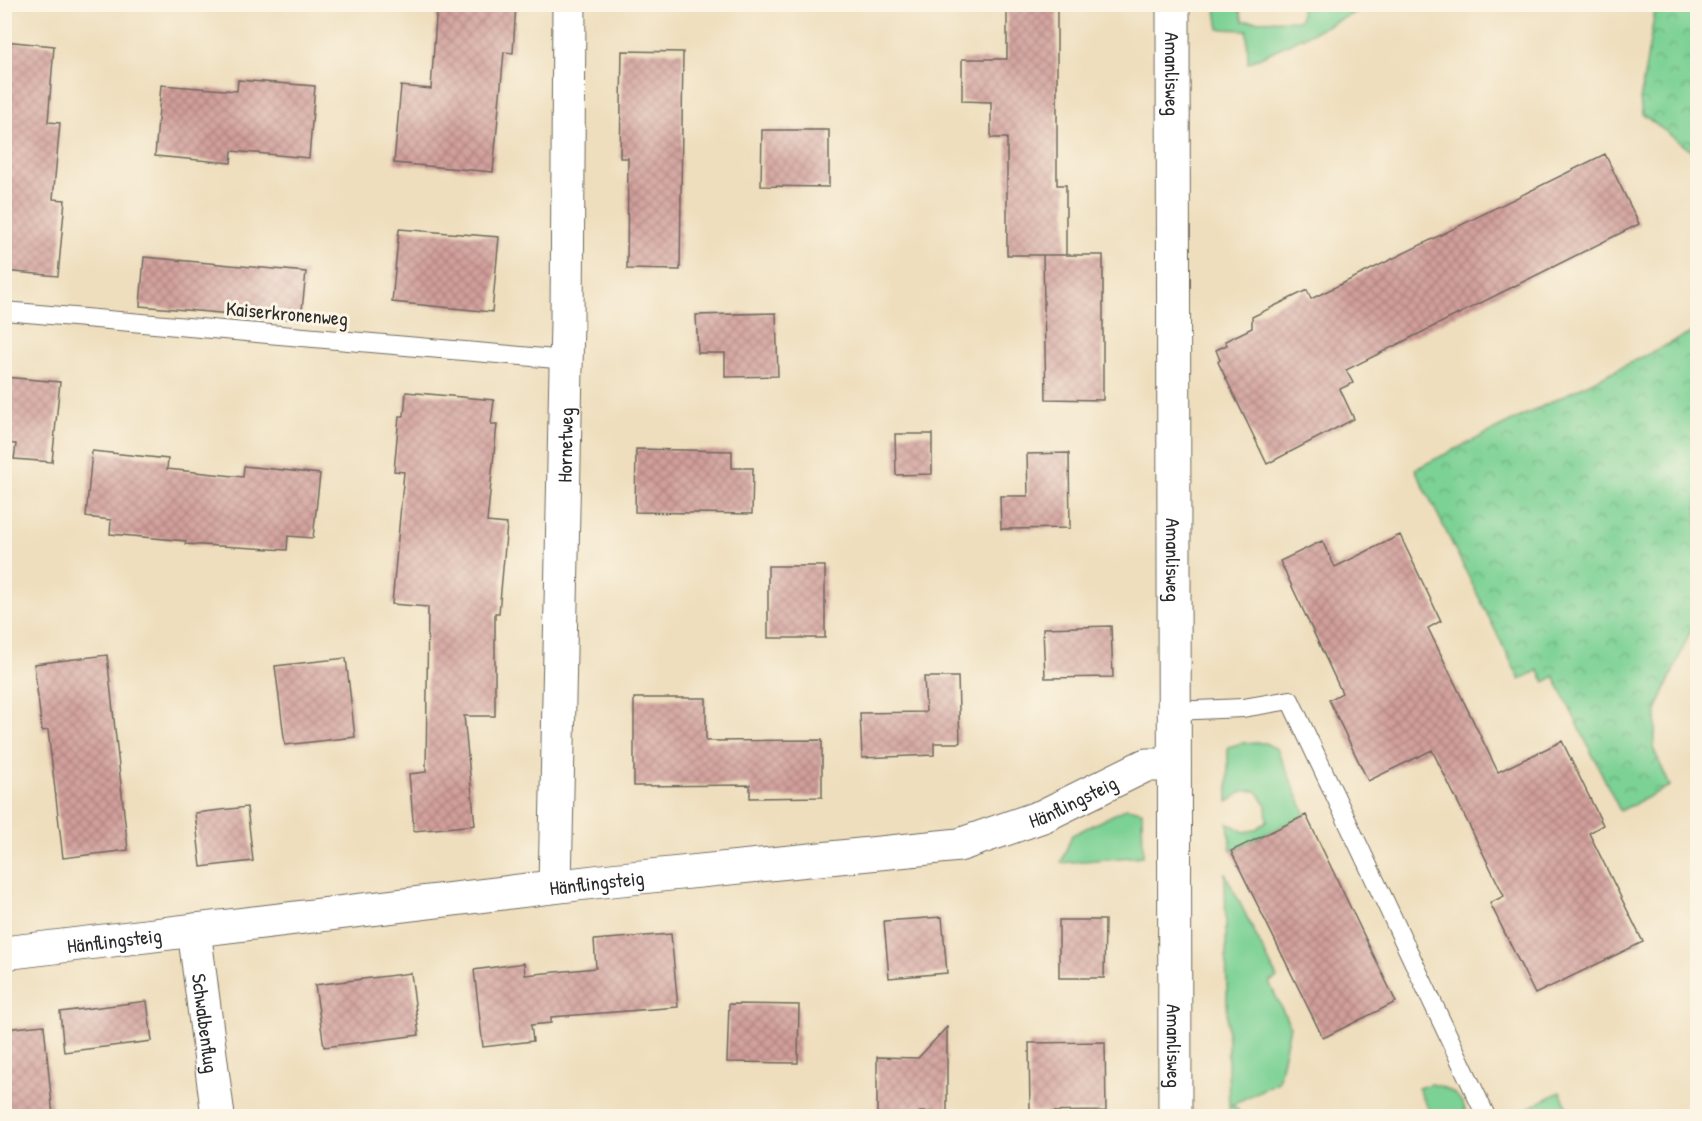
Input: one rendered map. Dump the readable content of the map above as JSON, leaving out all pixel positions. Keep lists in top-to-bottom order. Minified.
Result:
{"streets":{"street":["Amanlisweg","Hornetweg","Hänflingsteig","Schwalbenflug"],"lane":["Kaiserkronenweg"]},"crossings":[["Amanlisweg","Hänflingsteig"],["Kaiserkronenweg","Hornetweg"],["Hornetweg","Hänflingsteig"],["Hänflingsteig","Schwalbenflug"]]}
